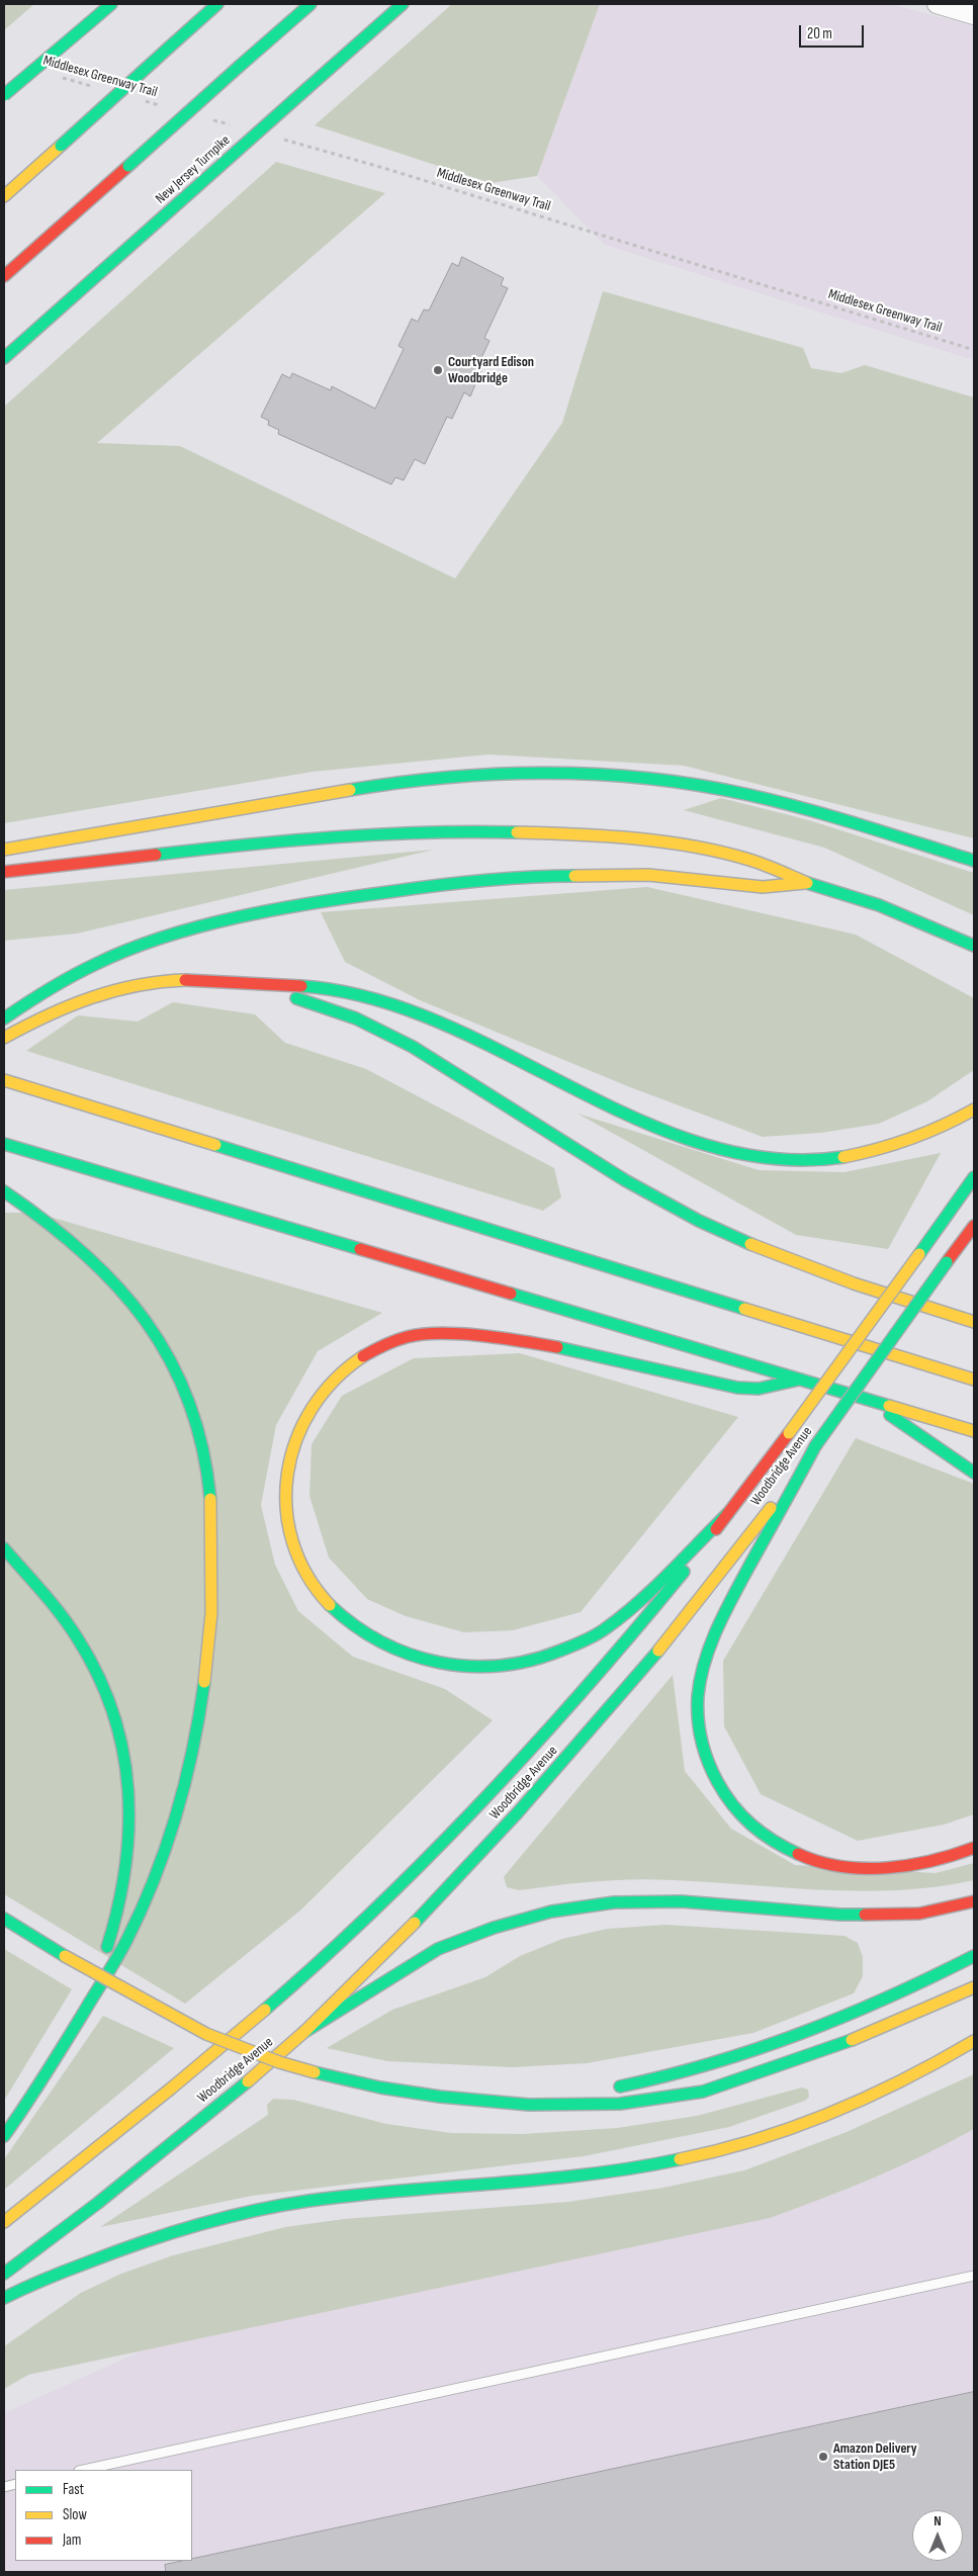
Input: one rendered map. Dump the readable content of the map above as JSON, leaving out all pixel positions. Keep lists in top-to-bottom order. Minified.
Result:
{"streets":{"main road":["New Jersey Turnpike","Woodbridge Avenue"],"path":["Middlesex Greenway Trail"]},"places":["Courtyard Edison Woodbridge","Amazon Delivery Station DJE5"],"legend":["Fast","Slow","Jam"],"scale_bar":"20 m","north":"top"}
